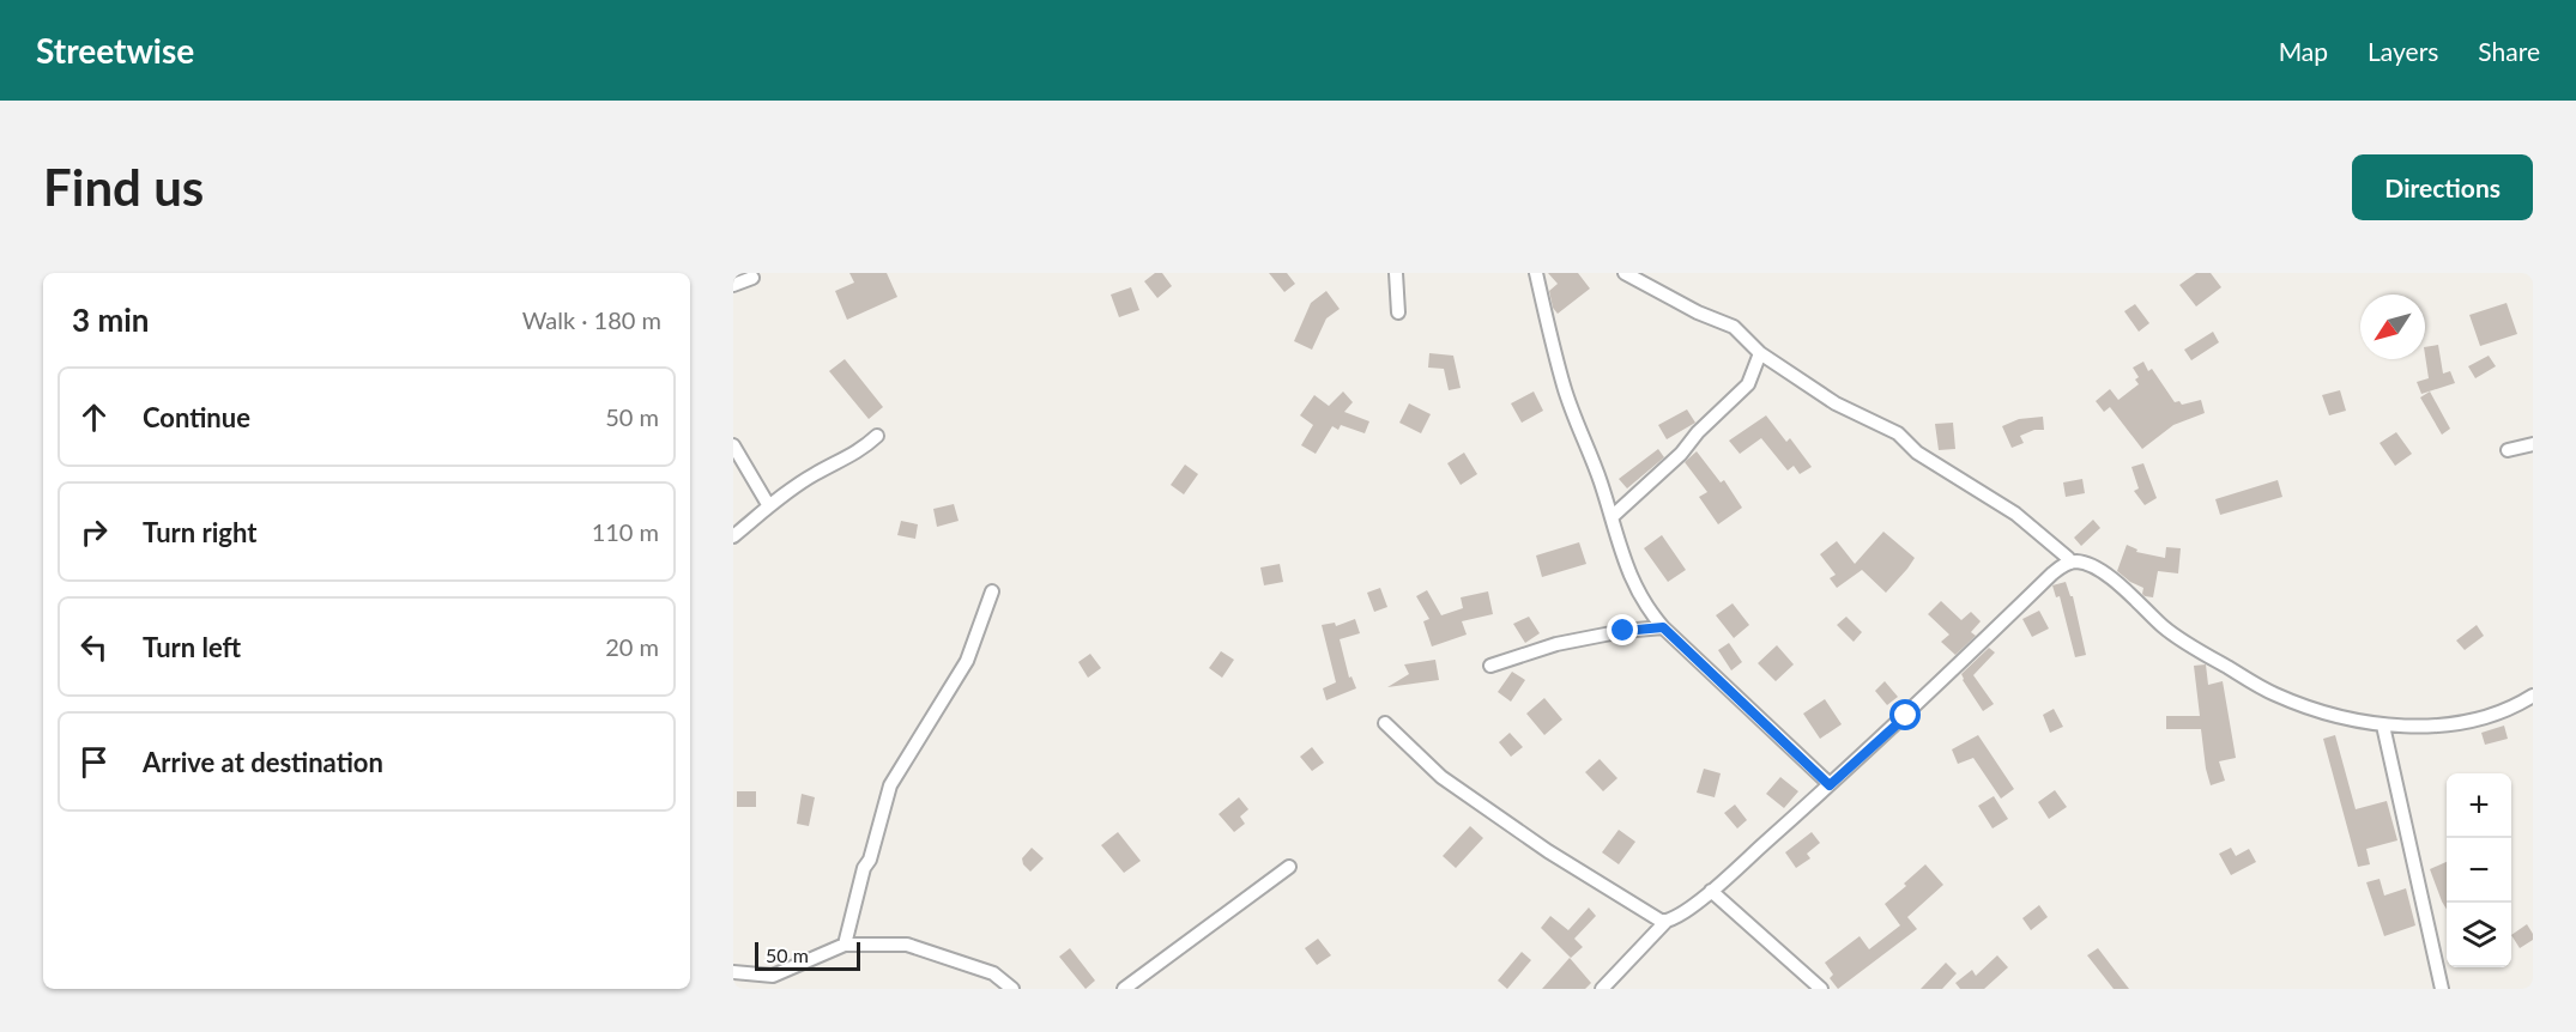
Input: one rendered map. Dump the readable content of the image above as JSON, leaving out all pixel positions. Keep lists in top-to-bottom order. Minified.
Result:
{"scale_bar":"50 m","north":"bottom left","page":{"header":"Streetwise","nav":["Map","Layers","Share"],"buttons":"Directions","title":"Find us","heading":["3 min","Walk · 180 m"],"list":[["Continue","50 m"],["Turn right","110 m"],["Turn left","20 m"],"Arrive at destination"],"map_buttons":["+","−"],"scale":"50 m"}}
